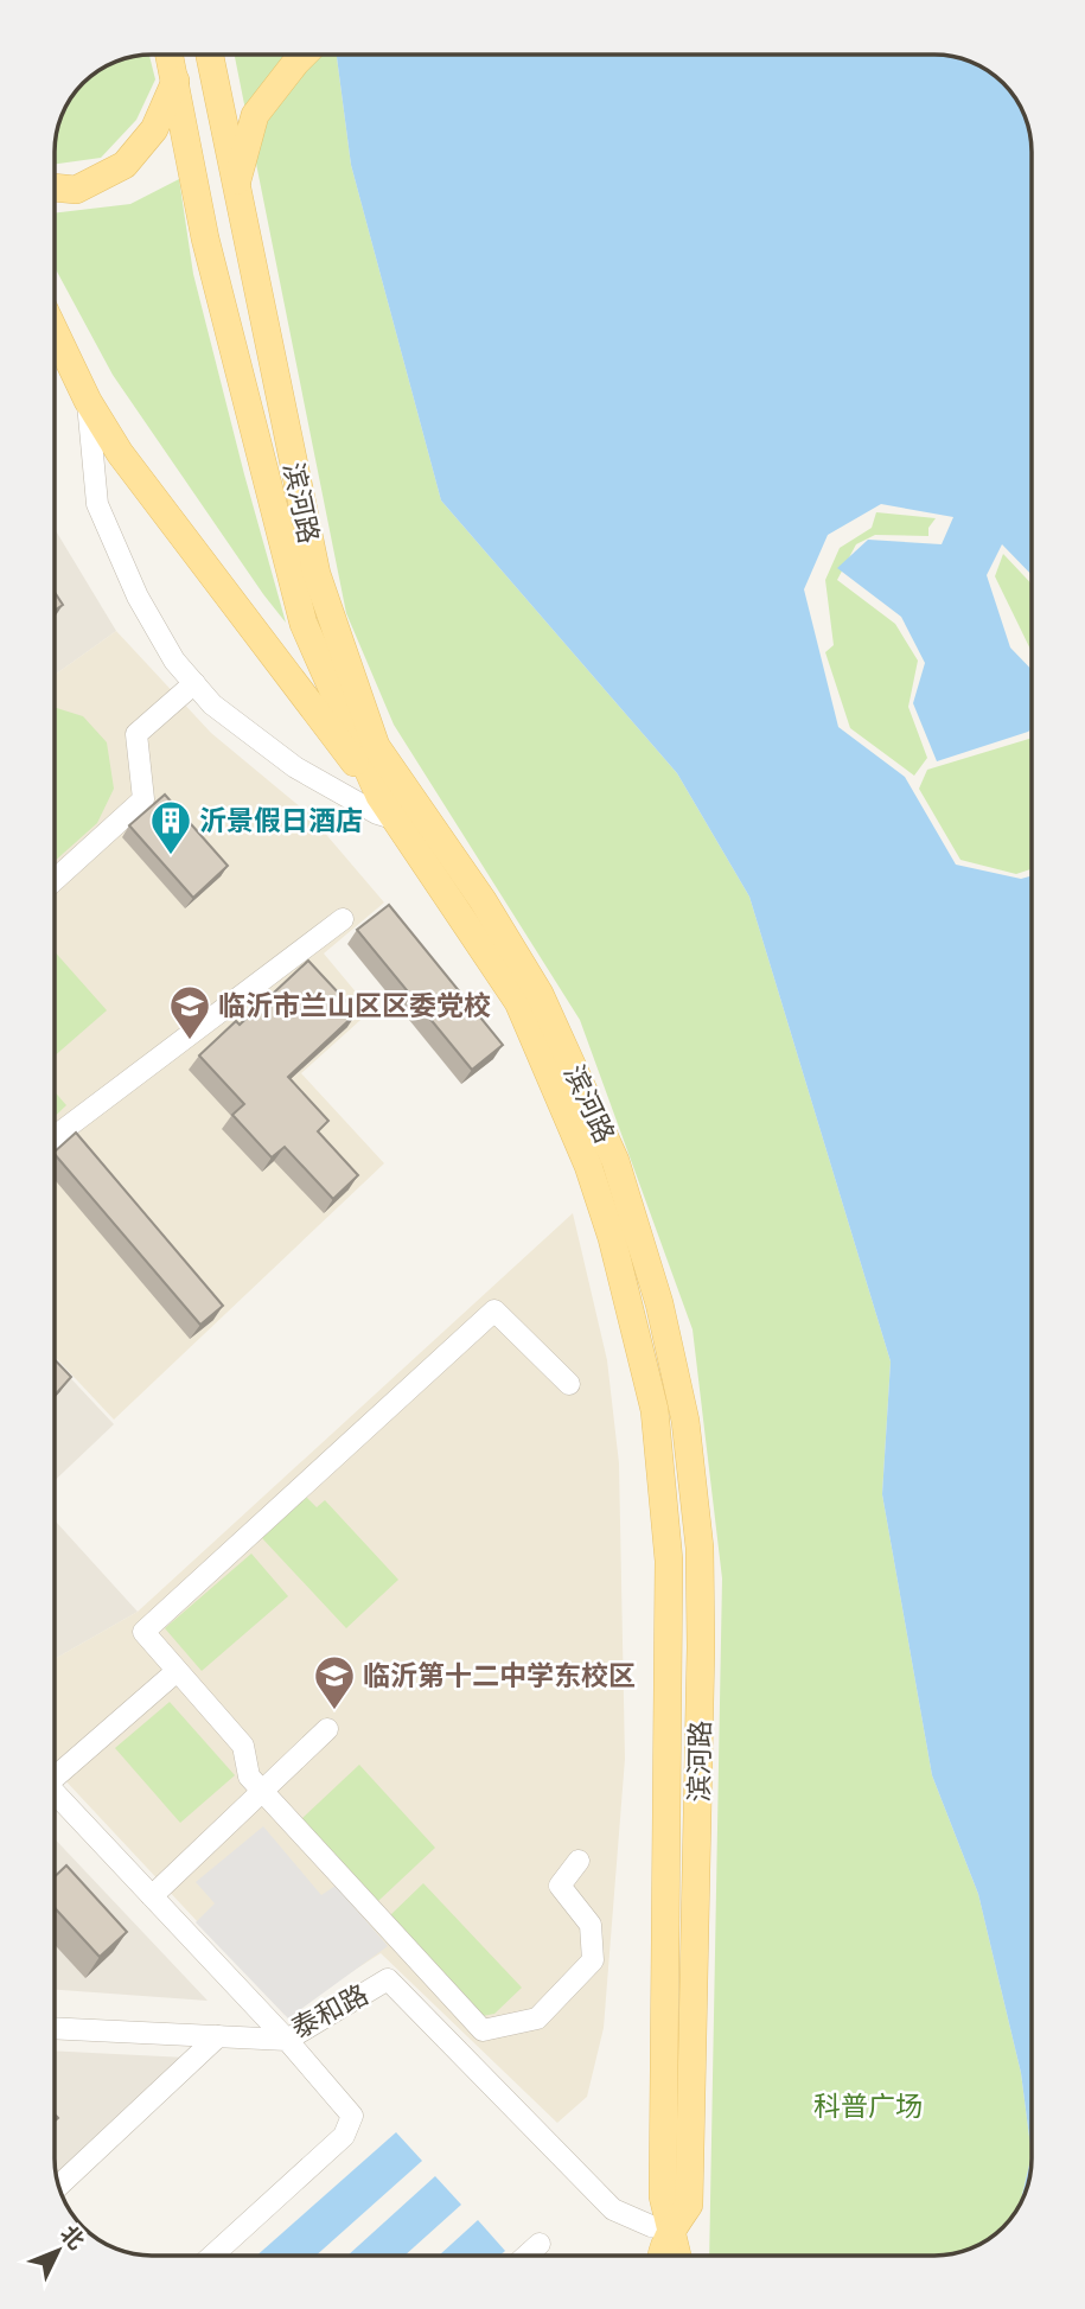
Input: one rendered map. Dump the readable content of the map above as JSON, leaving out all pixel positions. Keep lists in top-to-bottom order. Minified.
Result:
{"streets":{"main road":["滨河路"],"street":["泰和路"]},"crossings":[["滨河路","泰和路"]],"parks":["科普广场"],"places":{"building":["沂景假日酒店"],"school or university":["临沂市兰山区区委党校","临沂第十二中学东校区"]},"north":"top right"}
